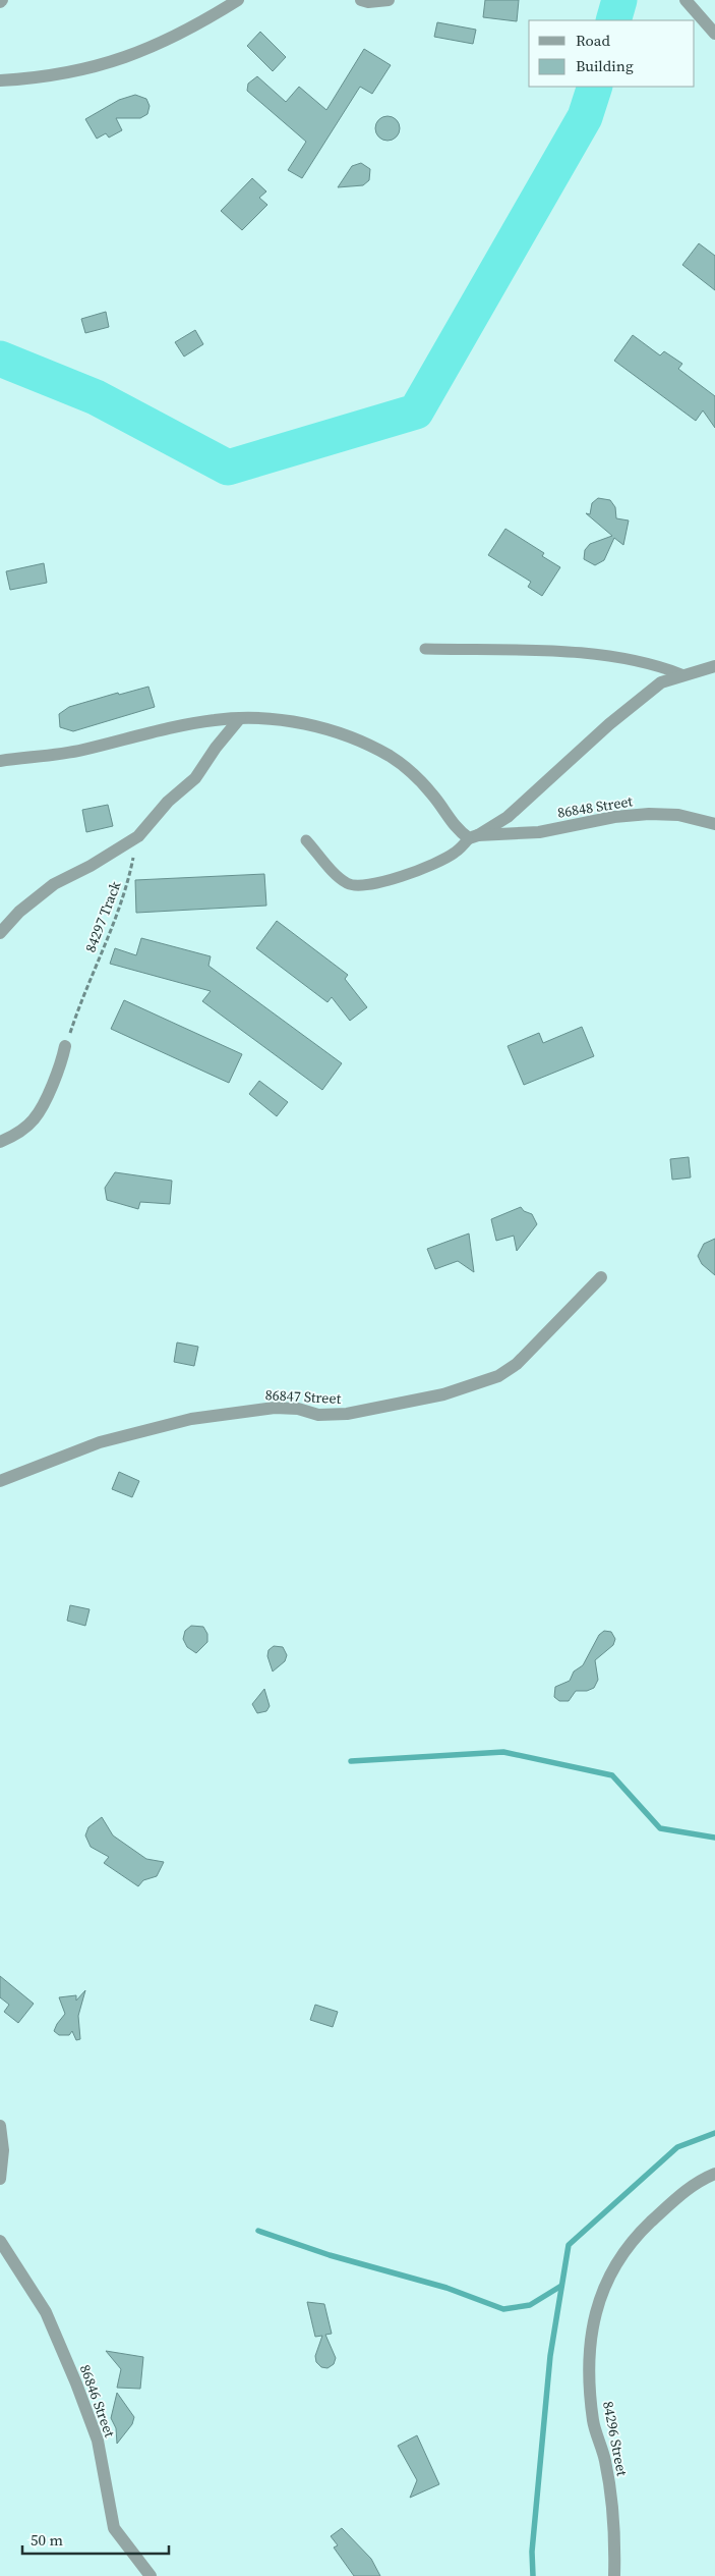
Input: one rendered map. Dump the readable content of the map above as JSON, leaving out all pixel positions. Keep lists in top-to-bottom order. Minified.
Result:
{"streets":{"street":["86848 Street","86847 Street","86846 Street","84296 Street"],"path":["84297 Track"]},"legend":["Road","Building"],"scale_bar":"50 m"}
